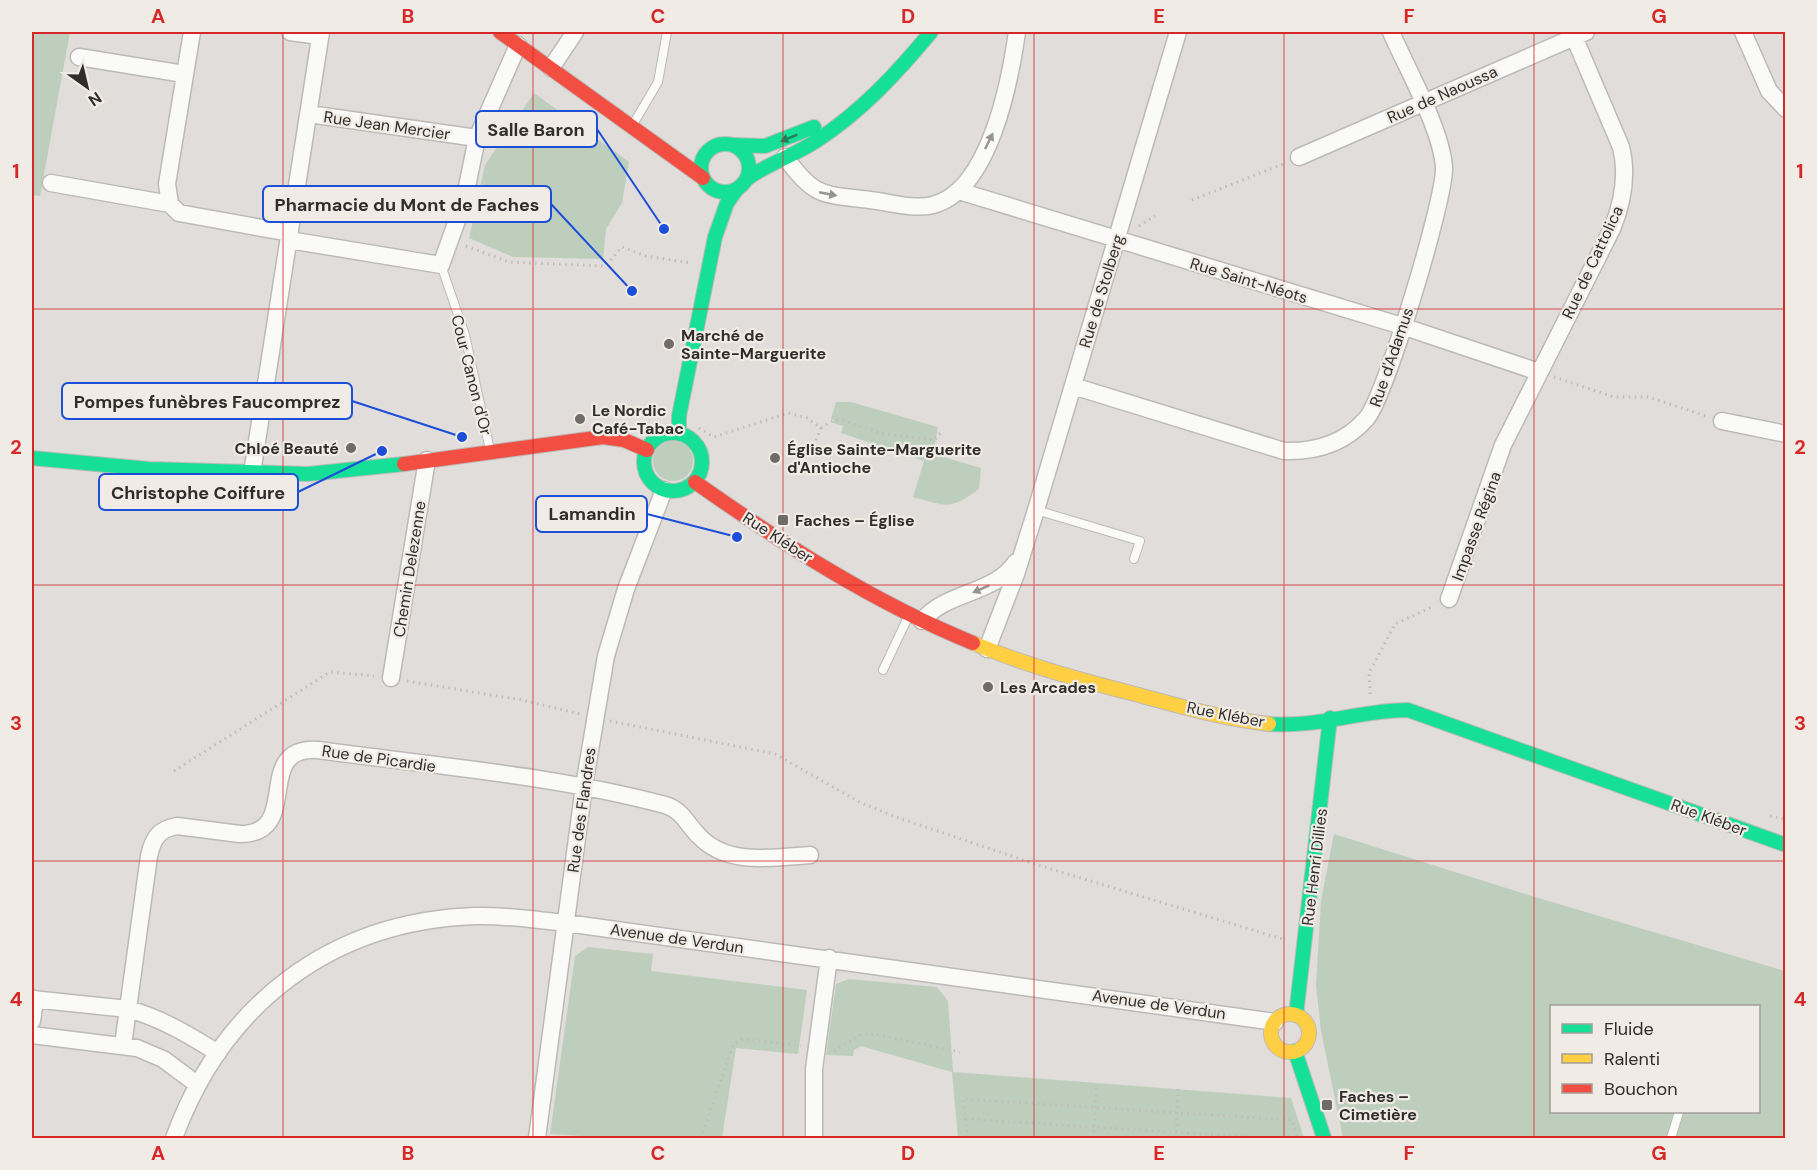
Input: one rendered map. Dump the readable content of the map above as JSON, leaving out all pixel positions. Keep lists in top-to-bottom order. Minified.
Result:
{"streets":{"street":["Rue de Naoussa","Rue Jean Mercier","Rue de Cattolica","Rue Saint-Néots","Rue de Stolberg","Rue d'Adamus","Impasse Régina","Rue Kléber","Chemin Delezenne","Rue de Picardie","Rue des Flandres","Rue Henri Dillies","Avenue de Verdun"],"lane":["Cour Canon d'Or"]},"crossings":[["Rue de Naoussa","Rue de Cattolica"],["Rue de Naoussa","Rue d'Adamus"],["Rue de Cattolica","Rue Saint-Néots"],["Rue de Cattolica","Impasse Régina"],["Rue Saint-Néots","Rue de Stolberg"],["Rue Saint-Néots","Rue d'Adamus"],["Rue de Stolberg","Rue d'Adamus"],["Rue de Stolberg","Rue Kléber"],["Rue Kléber","Rue des Flandres"],["Rue Kléber","Rue Henri Dillies"],["Rue de Picardie","Rue des Flandres"],["Rue des Flandres","Avenue de Verdun"],["Rue Henri Dillies","Avenue de Verdun"]],"places":{"other":["Salle Baron","Pharmacie du Mont de Faches","Marché de Sainte-Marguerite","Le Nordic Café-Tabac","Pompes funèbres Faucomprez","Chloé Beauté","Christophe Coiffure","Église Sainte-Marguerite d'Antioche","Lamandin","Les Arcades"],"transit":["Faches – Église","Faches – Cimetière"]},"legend":["Fluide","Ralenti","Bouchon"],"north":"bottom right","grid":{"columns":["A","B","C","D","E","F","G"],"rows":["1","2","3","4"]}}
